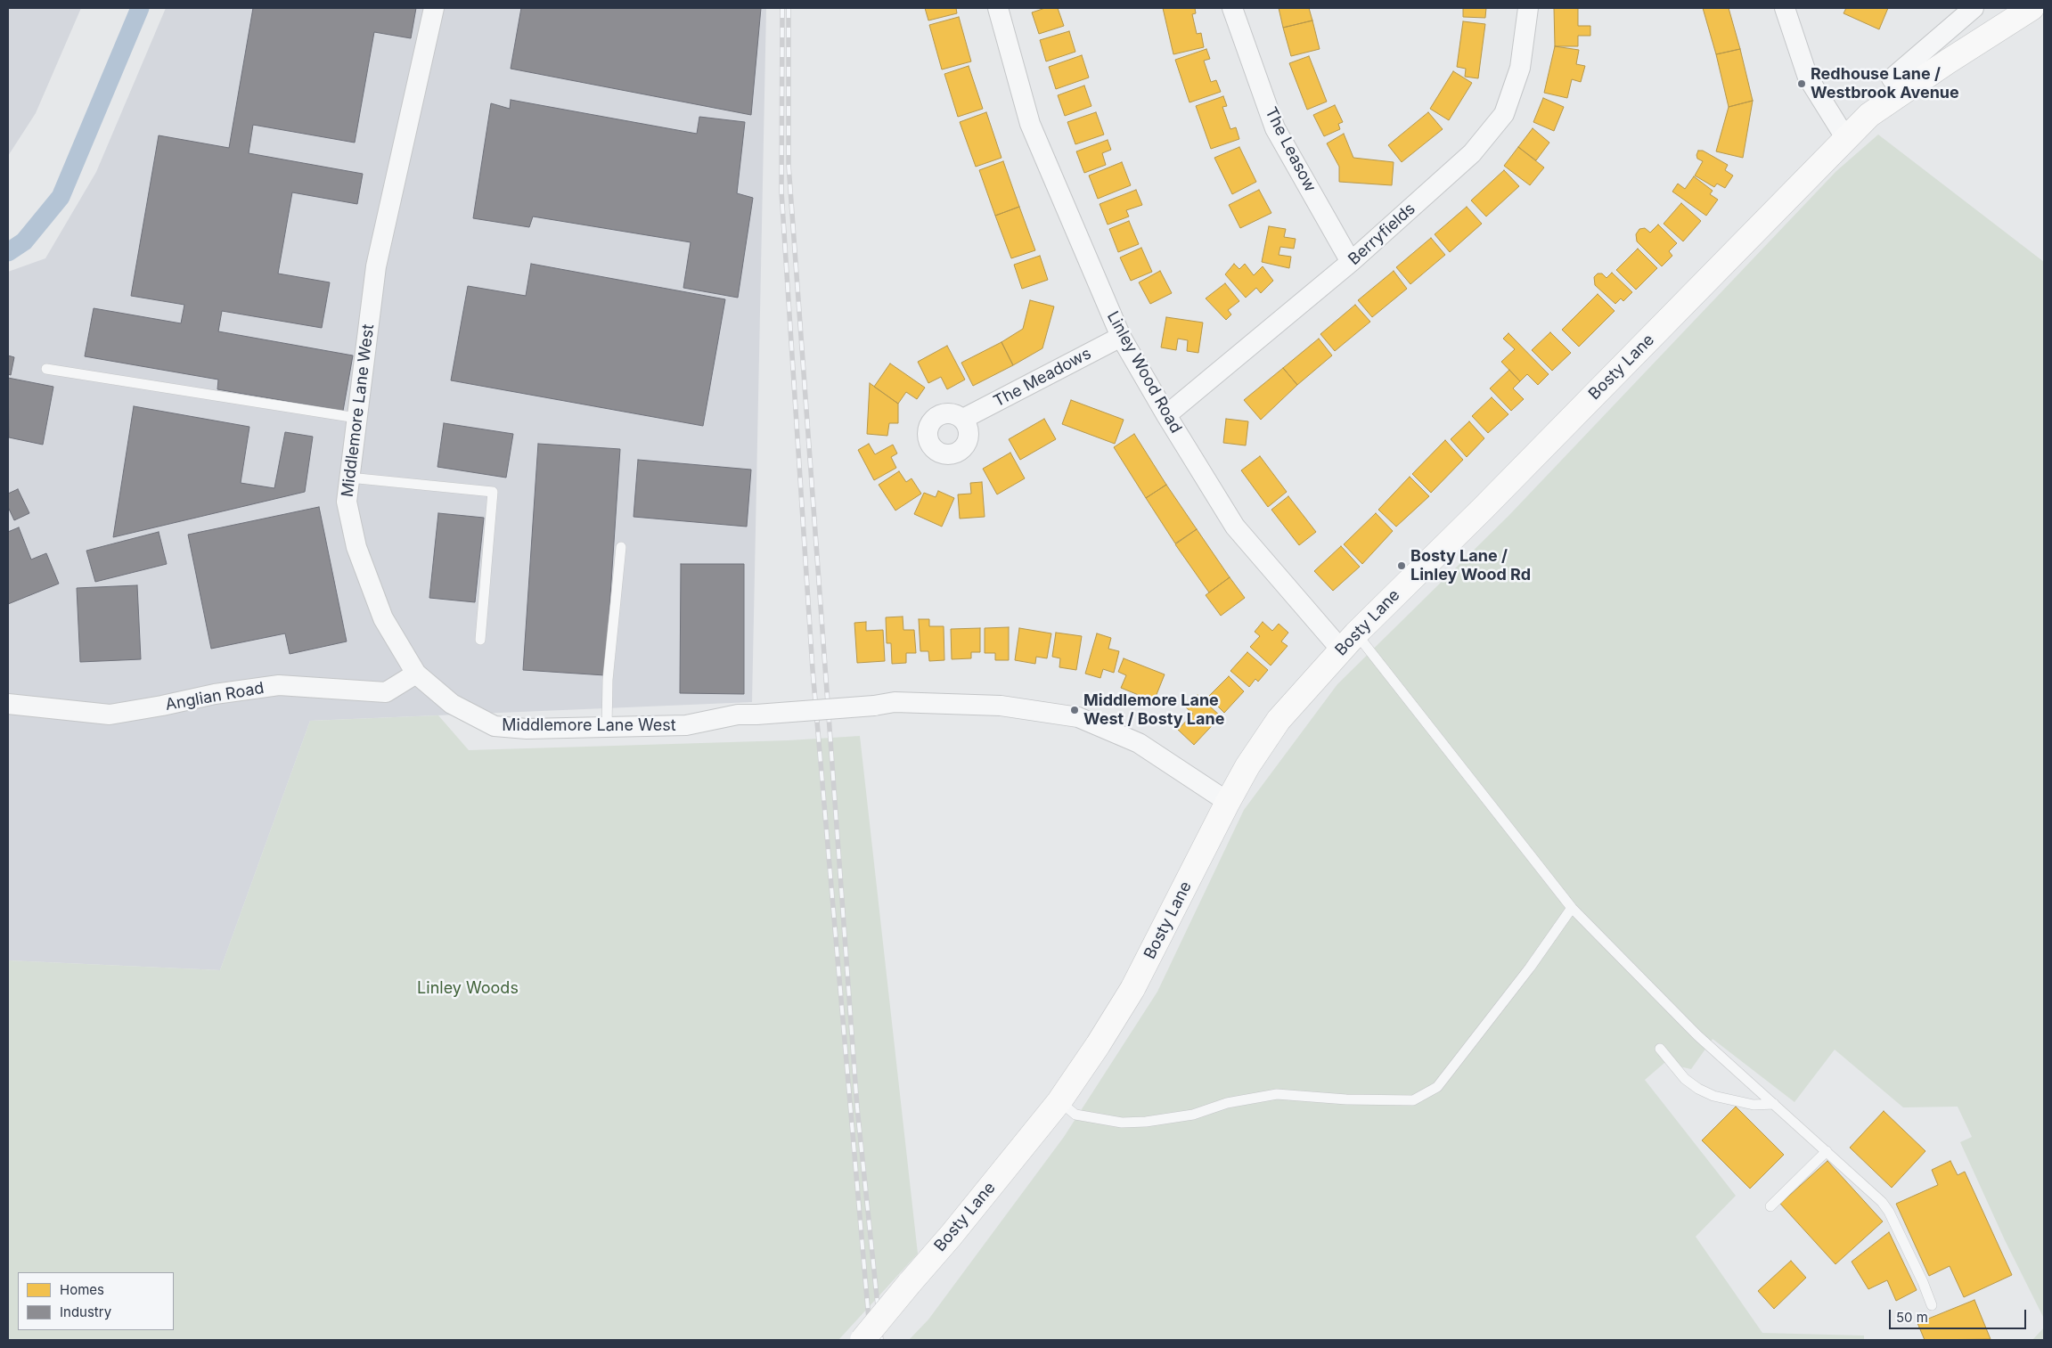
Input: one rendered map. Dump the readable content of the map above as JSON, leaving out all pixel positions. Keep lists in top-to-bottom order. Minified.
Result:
{"streets":{"main road":["Bosty Lane"],"street":["The Leasow","Berryfields","Linley Wood Road","The Meadows","Middlemore Lane West","Anglian Road"]},"crossings":[["The Leasow","Berryfields"],["Berryfields","Linley Wood Road"],["Bosty Lane","Linley Wood Road"],["Bosty Lane","Middlemore Lane West"],["Linley Wood Road","The Meadows"],["Middlemore Lane West","Anglian Road"]],"parks":["Linley Woods"],"places":["Redhouse Lane / Westbrook Avenue","Bosty Lane / Linley Wood Rd","Middlemore Lane West / Bosty Lane"],"legend":["Homes","Industry"],"scale_bar":"50 m"}
